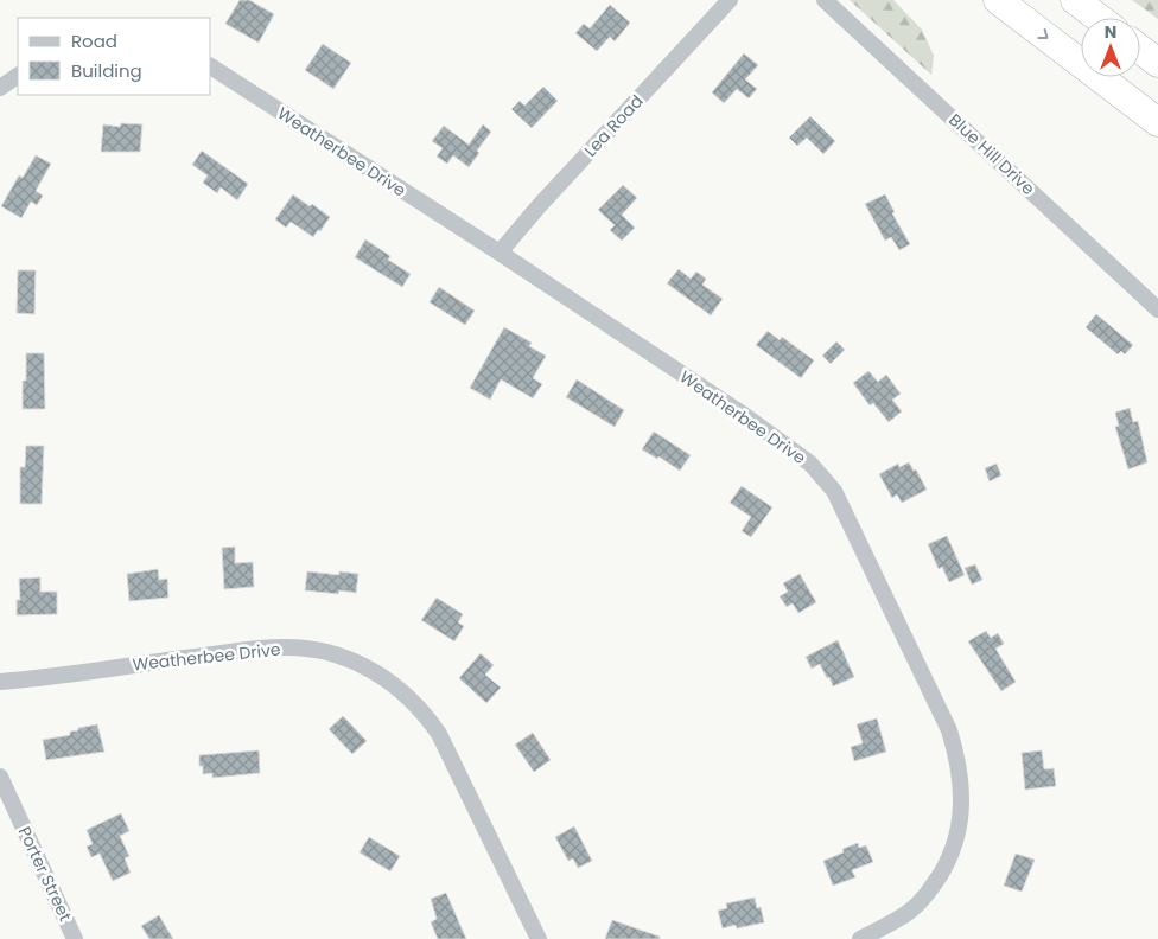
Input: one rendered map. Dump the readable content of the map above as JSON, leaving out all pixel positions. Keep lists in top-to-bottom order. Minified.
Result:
{"streets":{"street":["Lea Road","Weatherbee Drive","Blue Hill Drive","Porter Street"]},"crossings":[["Lea Road","Weatherbee Drive"]],"legend":["Road","Building"],"north":"top"}
